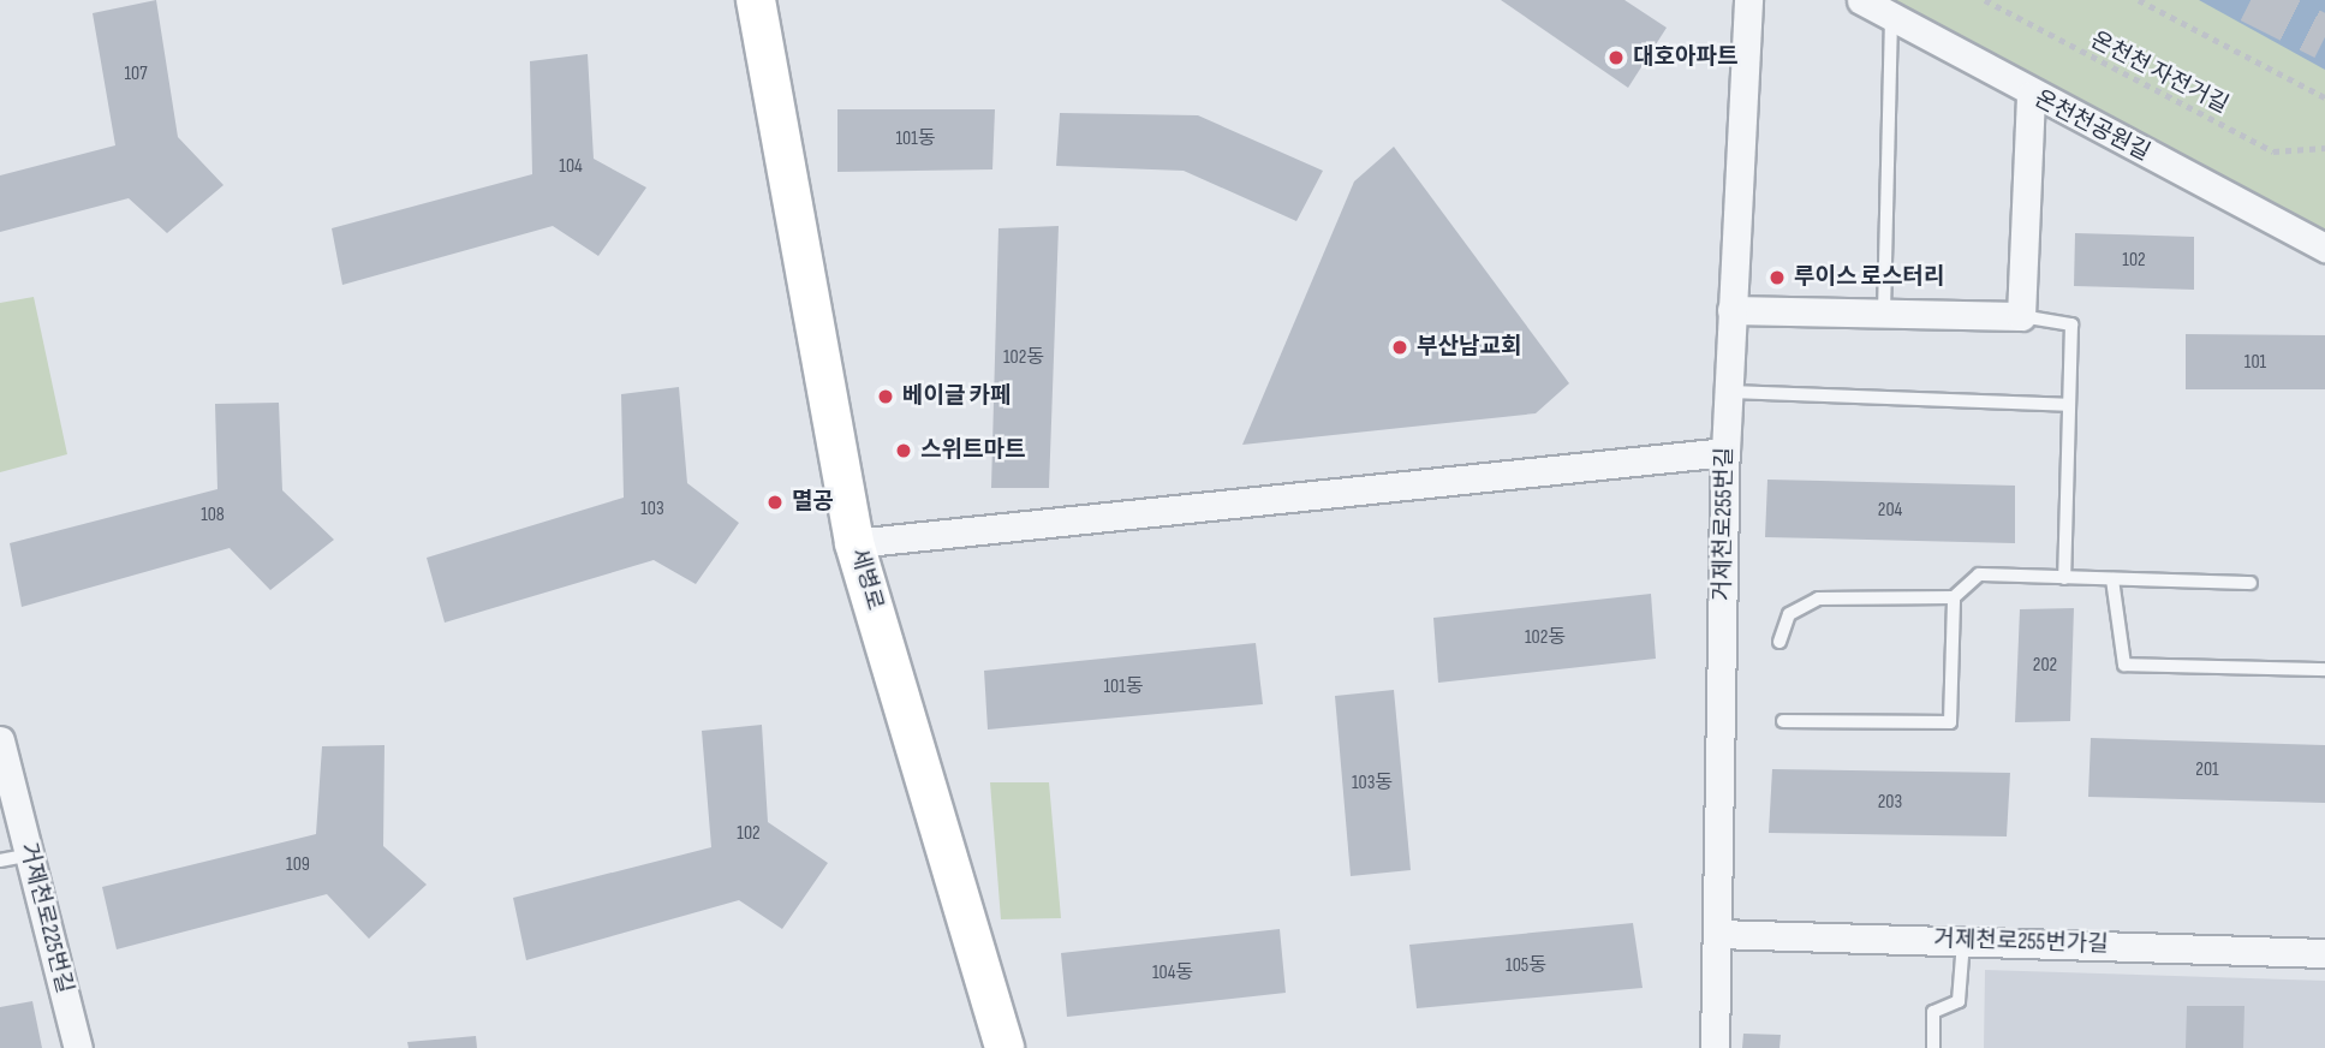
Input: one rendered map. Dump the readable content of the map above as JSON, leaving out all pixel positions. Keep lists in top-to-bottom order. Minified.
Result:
{"streets":{"main road":["세병로"],"street":["온천천공원길","거제천로255번길","거제천로225번길","거제천로255번가길"],"path":["온천천 자전거길"]},"crossings":[["거제천로255번길","거제천로255번가길"]],"places":["대호아파트","루이스 로스터리","부산남교회","베이글 카페","스위트마트","멸공"],"house_numbers":["107","101동","104","102","102동","101","103","204","108","102동","202","101동","201","103동","203","102","109","105동","104동"]}
